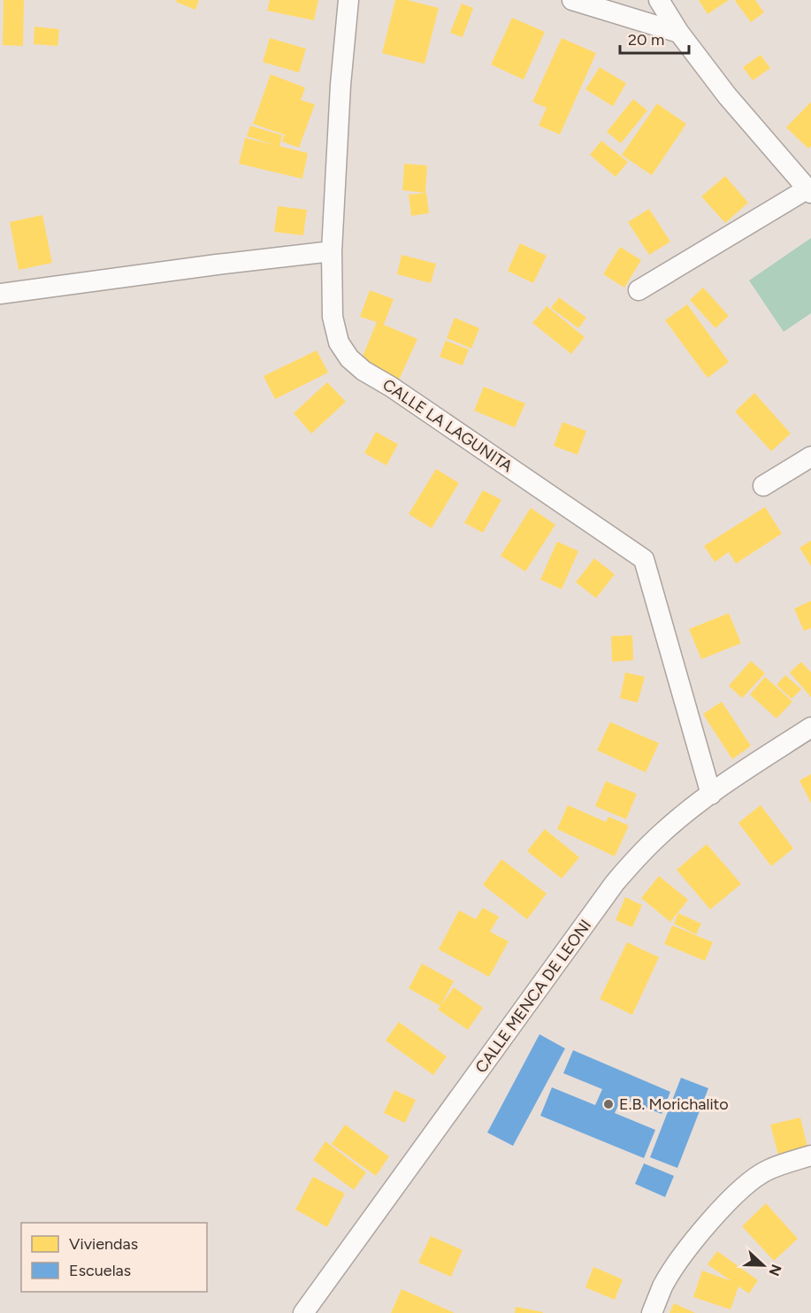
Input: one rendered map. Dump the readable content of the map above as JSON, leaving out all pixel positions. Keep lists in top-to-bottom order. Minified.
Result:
{"streets":{"street":["CALLE LA LAGUNITA","CALLE MENCA DE LEONI"]},"crossings":[["CALLE LA LAGUNITA","CALLE MENCA DE LEONI"]],"places":["E.B. Morichalito"],"legend":["Viviendas","Escuelas"],"scale_bar":"20 m","north":"right"}
